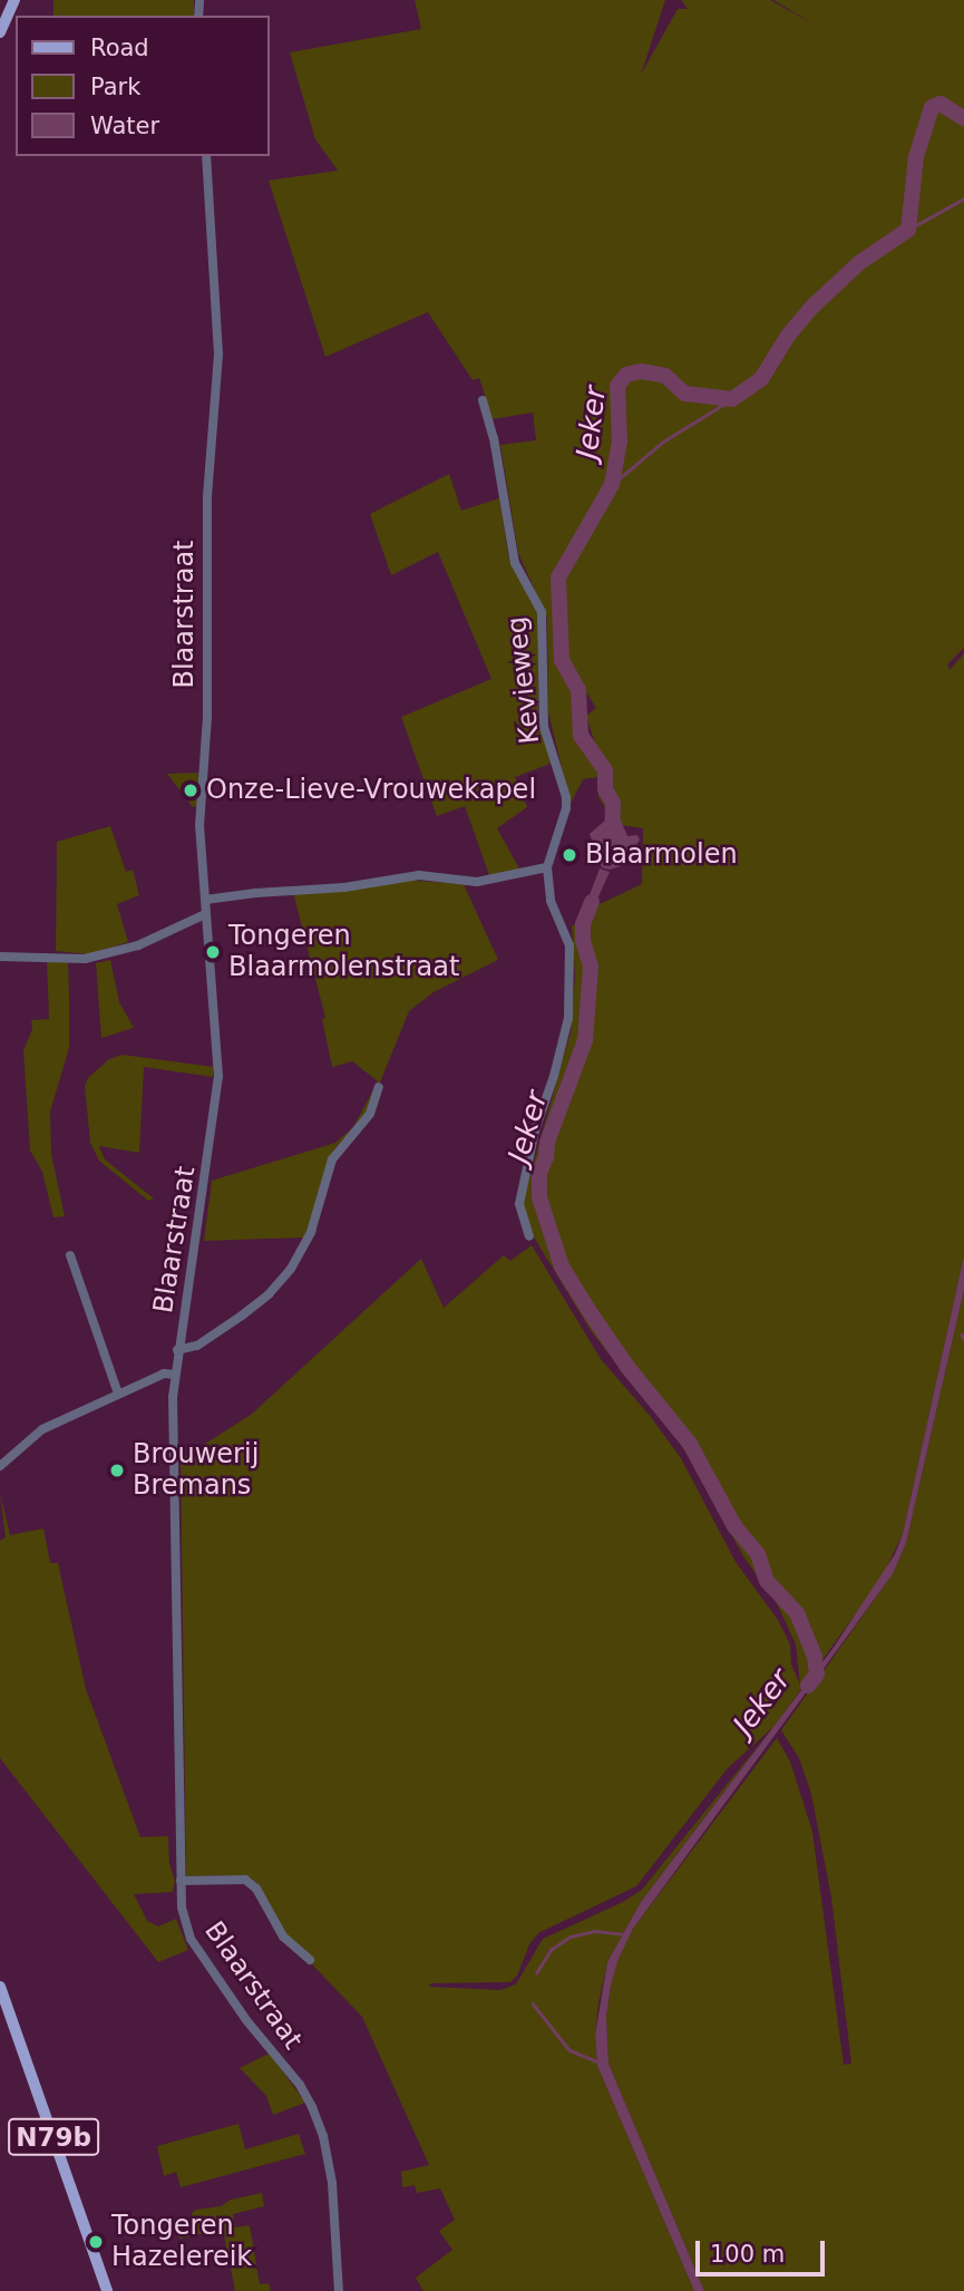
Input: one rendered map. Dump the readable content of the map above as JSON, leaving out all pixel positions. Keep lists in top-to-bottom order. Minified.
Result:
{"streets":{"main road":["N79b"],"street":["Blaarstraat","Kevieweg"]},"water":["Jeker"],"places":["Onze-Lieve-Vrouwekapel","Blaarmolen","Tongeren Blaarmolenstraat","Brouwerij Bremans","Tongeren Hazelereik"],"legend":["Road","Park","Water"],"scale_bar":"100 m"}
